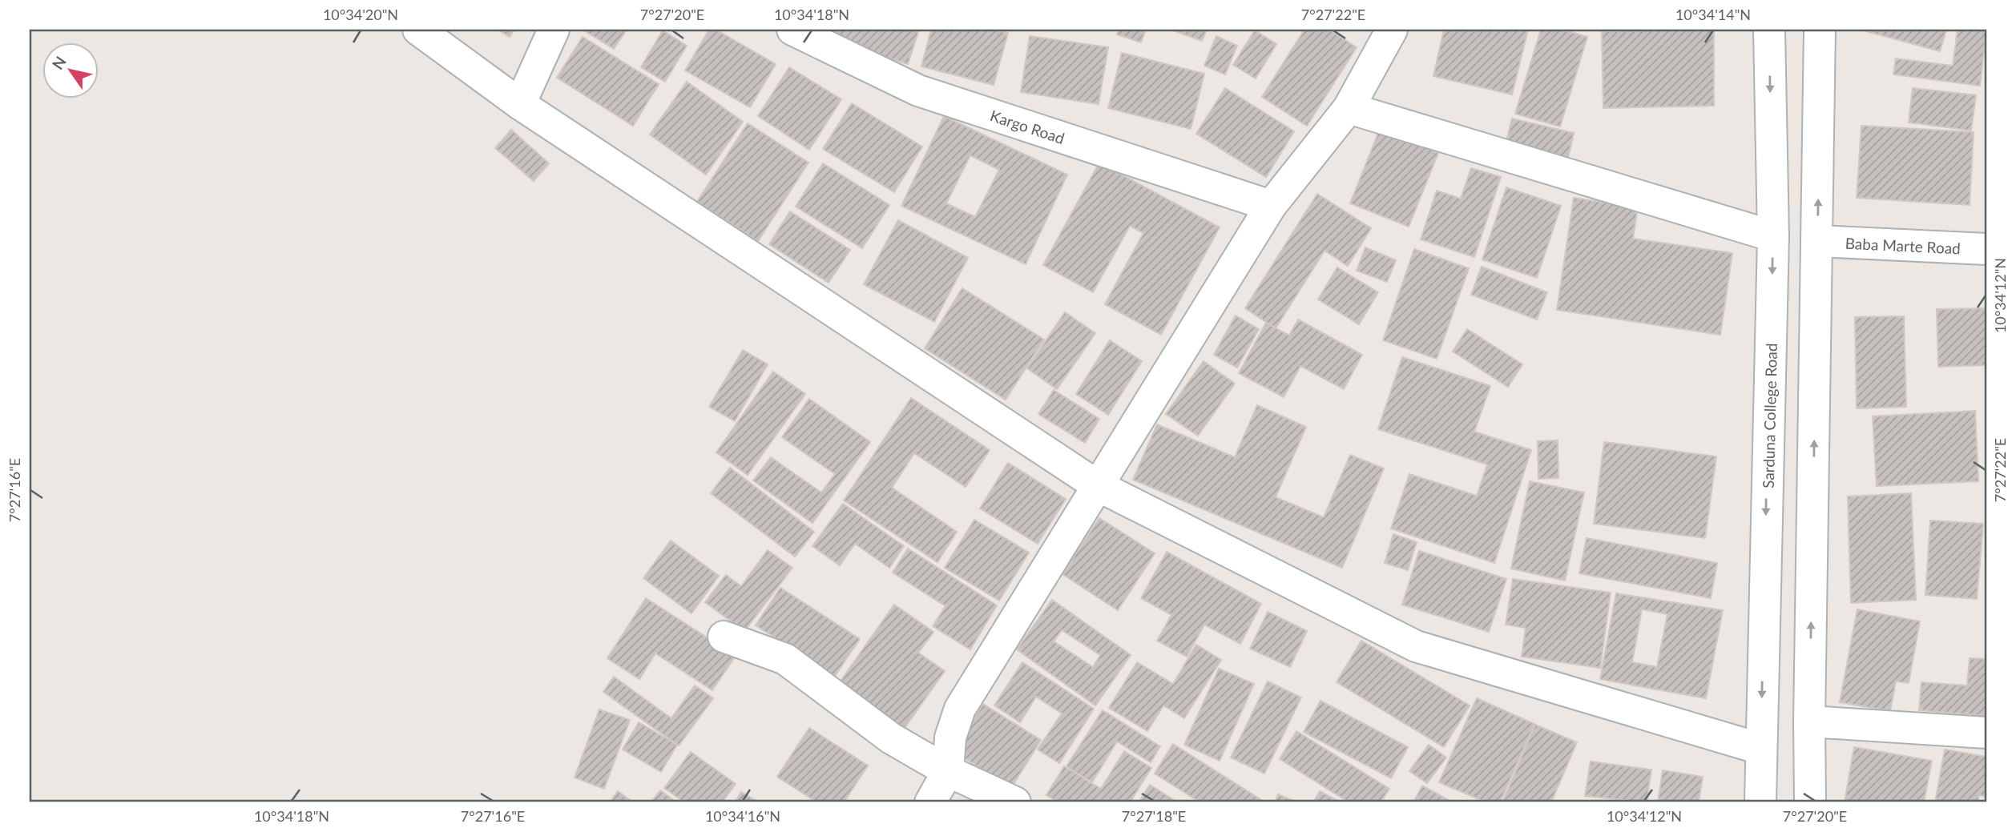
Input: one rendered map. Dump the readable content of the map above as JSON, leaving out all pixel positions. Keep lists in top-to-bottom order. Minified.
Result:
{"streets":{"street":["Kargo Road","Baba Marte Road","Sarduna College Road"]},"north":"top left","coordinates":["10°34'20\"N","7°27'20\"E","10°34'18\"N","7°27'22\"E","10°34'14\"N","10°34'12\"N","7°27'16\"E","10°34'16\"N","7°27'18\"E"]}
